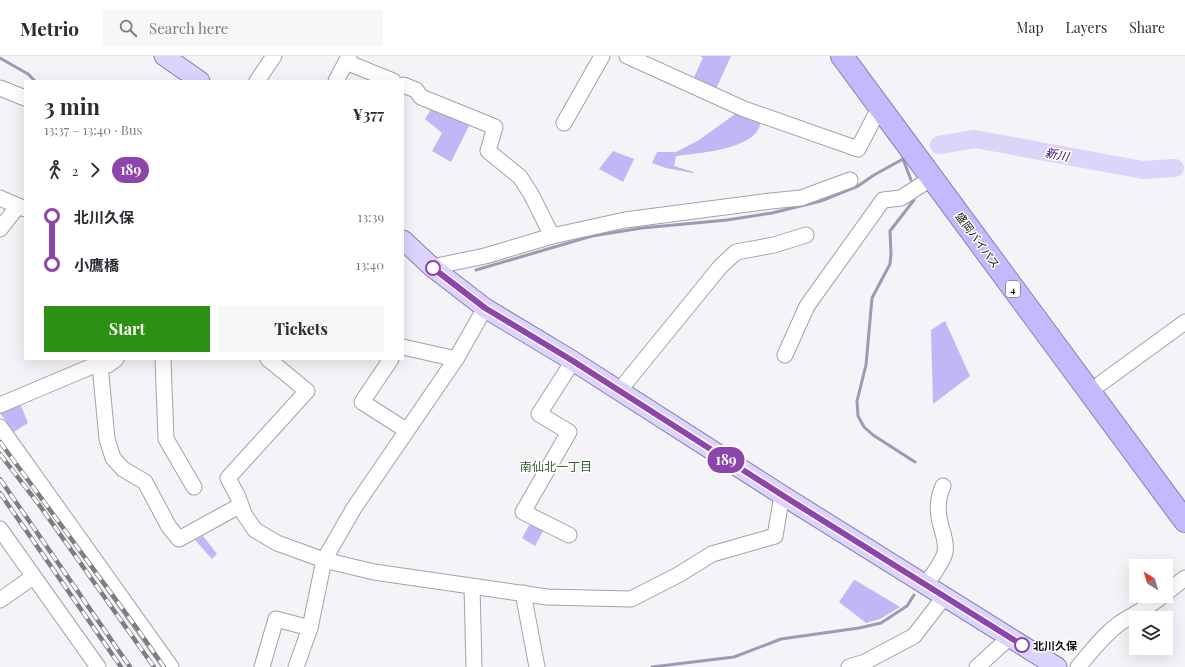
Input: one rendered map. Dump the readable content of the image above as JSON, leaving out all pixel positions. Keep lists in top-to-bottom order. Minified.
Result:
{"streets":{"highway":["盛岡バイパス","4"]},"districts":["南仙北一丁目"],"water":["新川"],"places":["北川久保"],"lines":["bus line 189"],"north":"top left","page":{"header":"Metrio","search":"Search here","nav":["Map","Layers","Share"],"on_map":"189","heading":["3 min","13:37 – 13:40 · Bus","¥377"],"legs":["2","189"],"list":[{"name":"北川久保","value":"13:39"},{"name":"小鷹橋","value":"13:40"}],"buttons":["Start","Tickets"]}}
